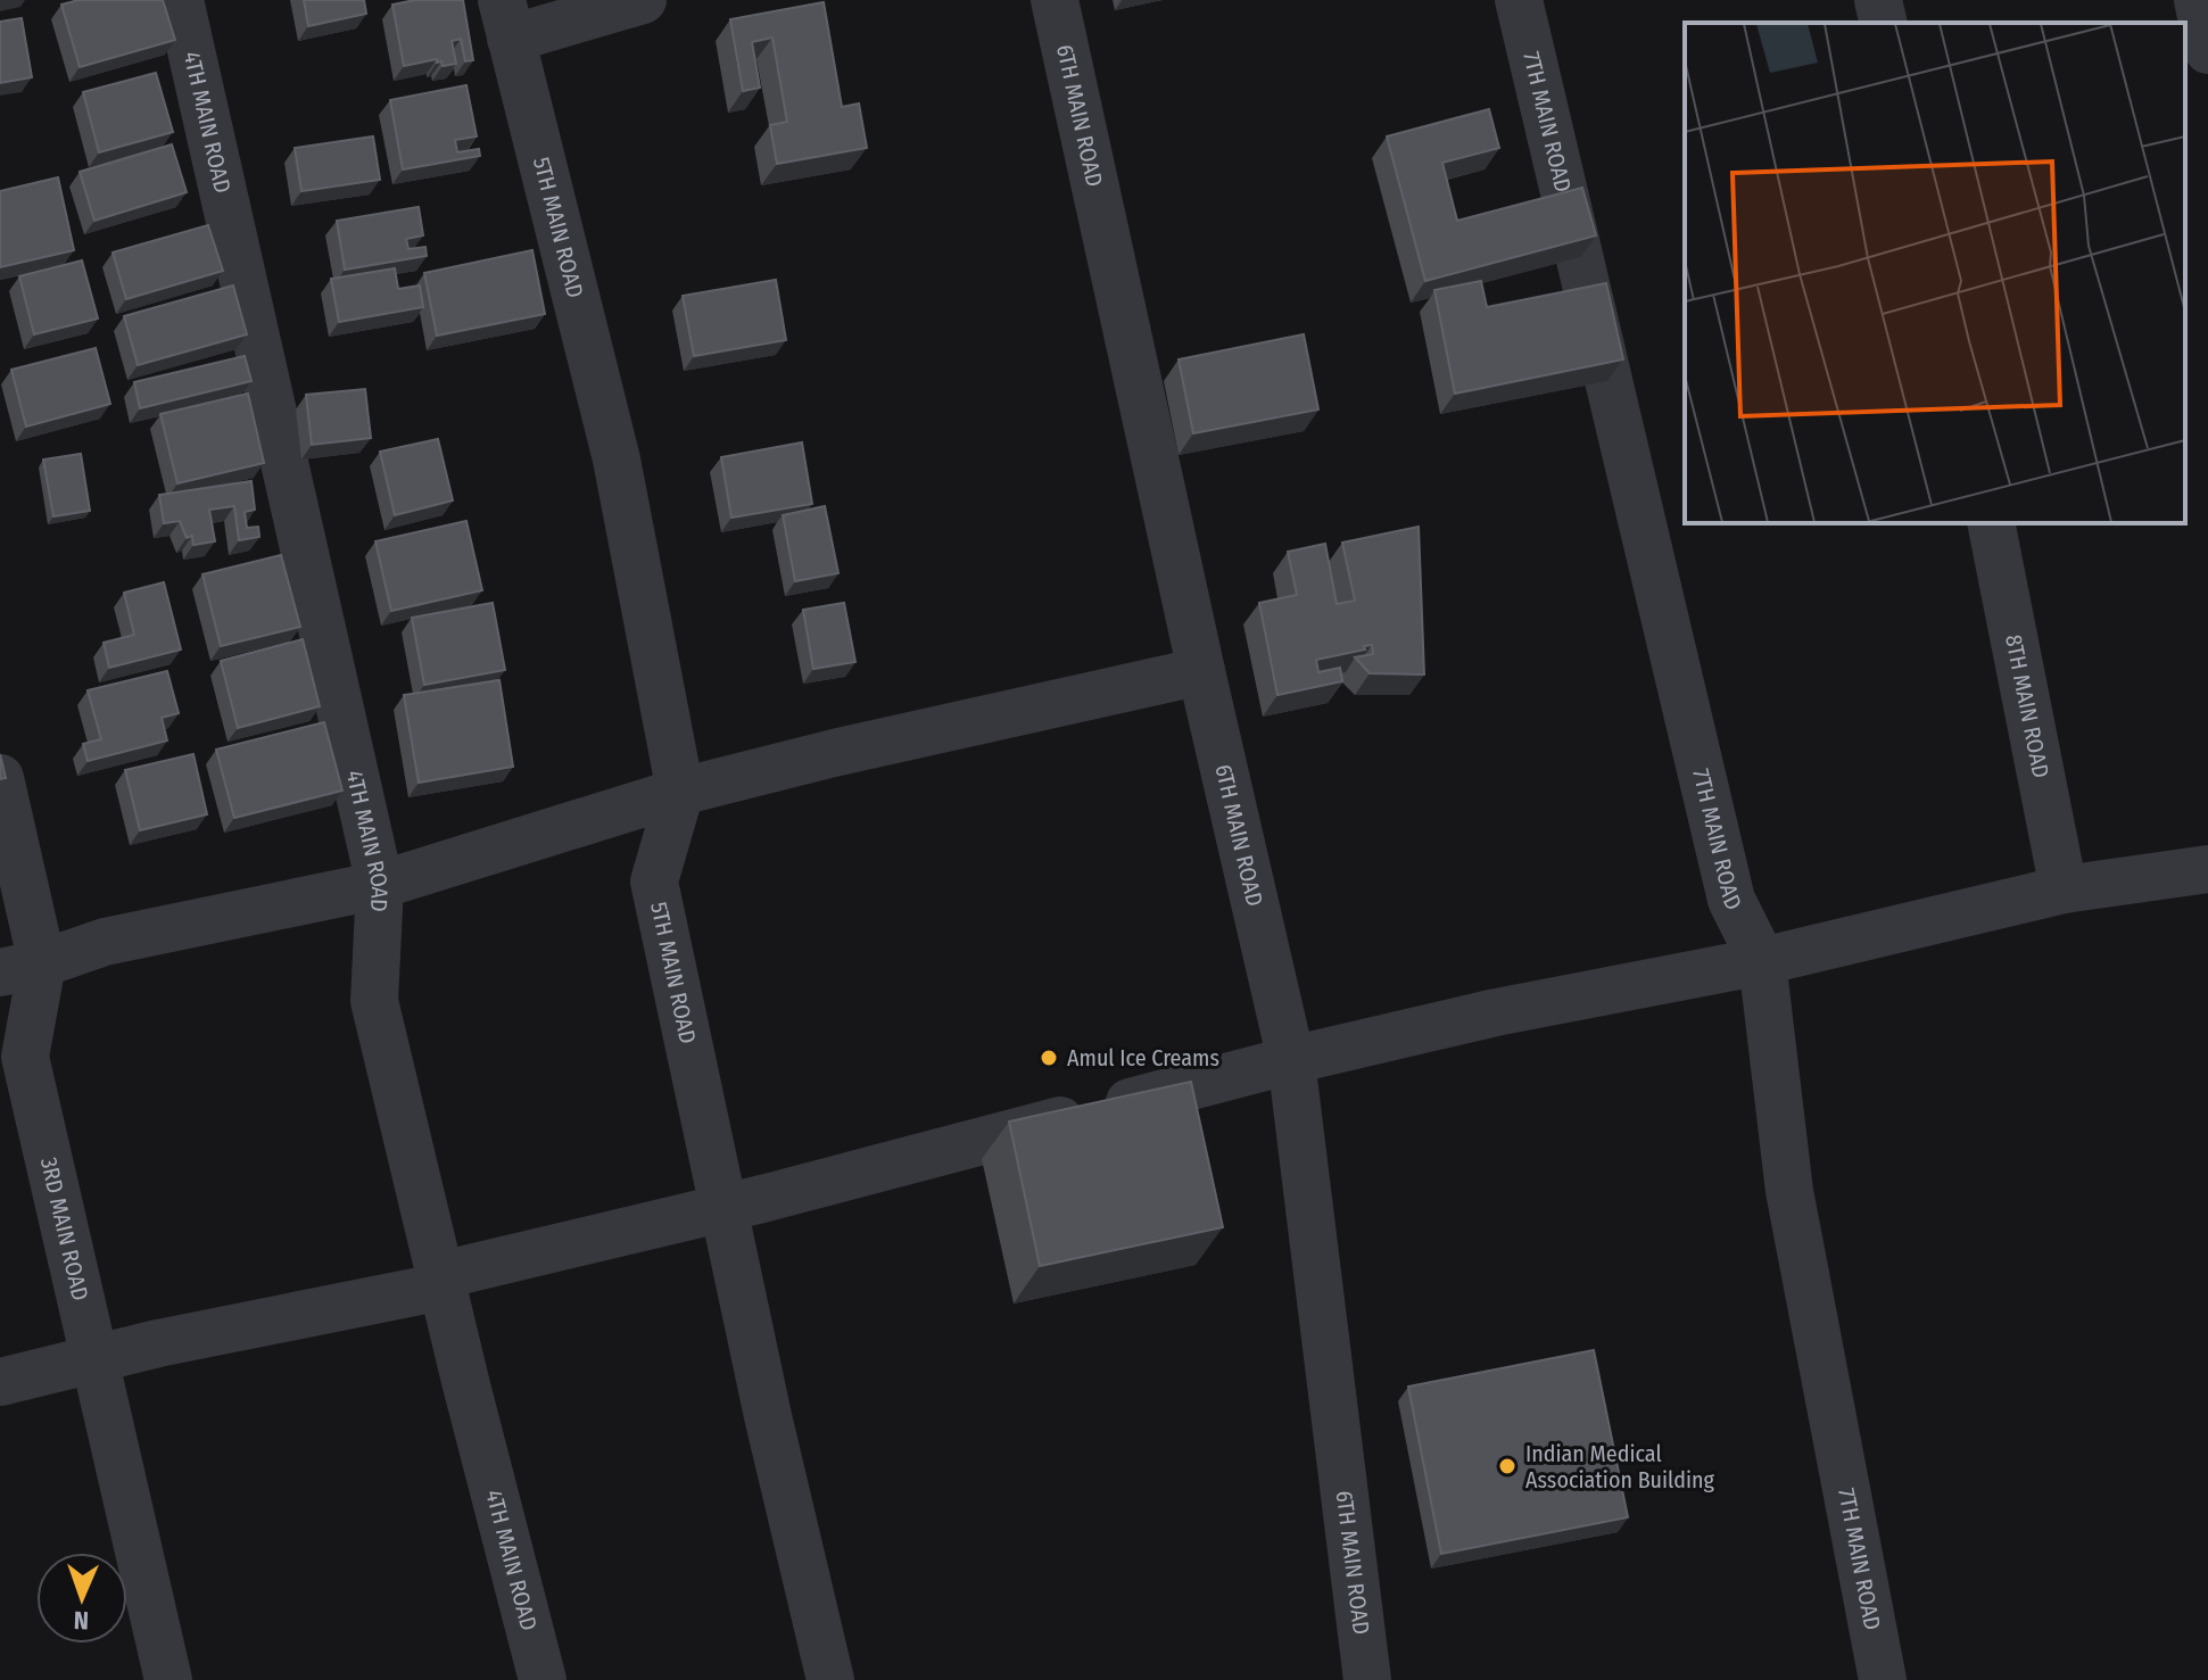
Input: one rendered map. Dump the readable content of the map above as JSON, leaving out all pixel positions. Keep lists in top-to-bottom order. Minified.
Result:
{"streets":{"street":["6TH MAIN ROAD","7TH MAIN ROAD","4TH MAIN ROAD","5TH MAIN ROAD","8TH MAIN ROAD","3RD MAIN ROAD"]},"places":["Amul Ice Creams","Indian Medical Association Building"],"north":"bottom"}
